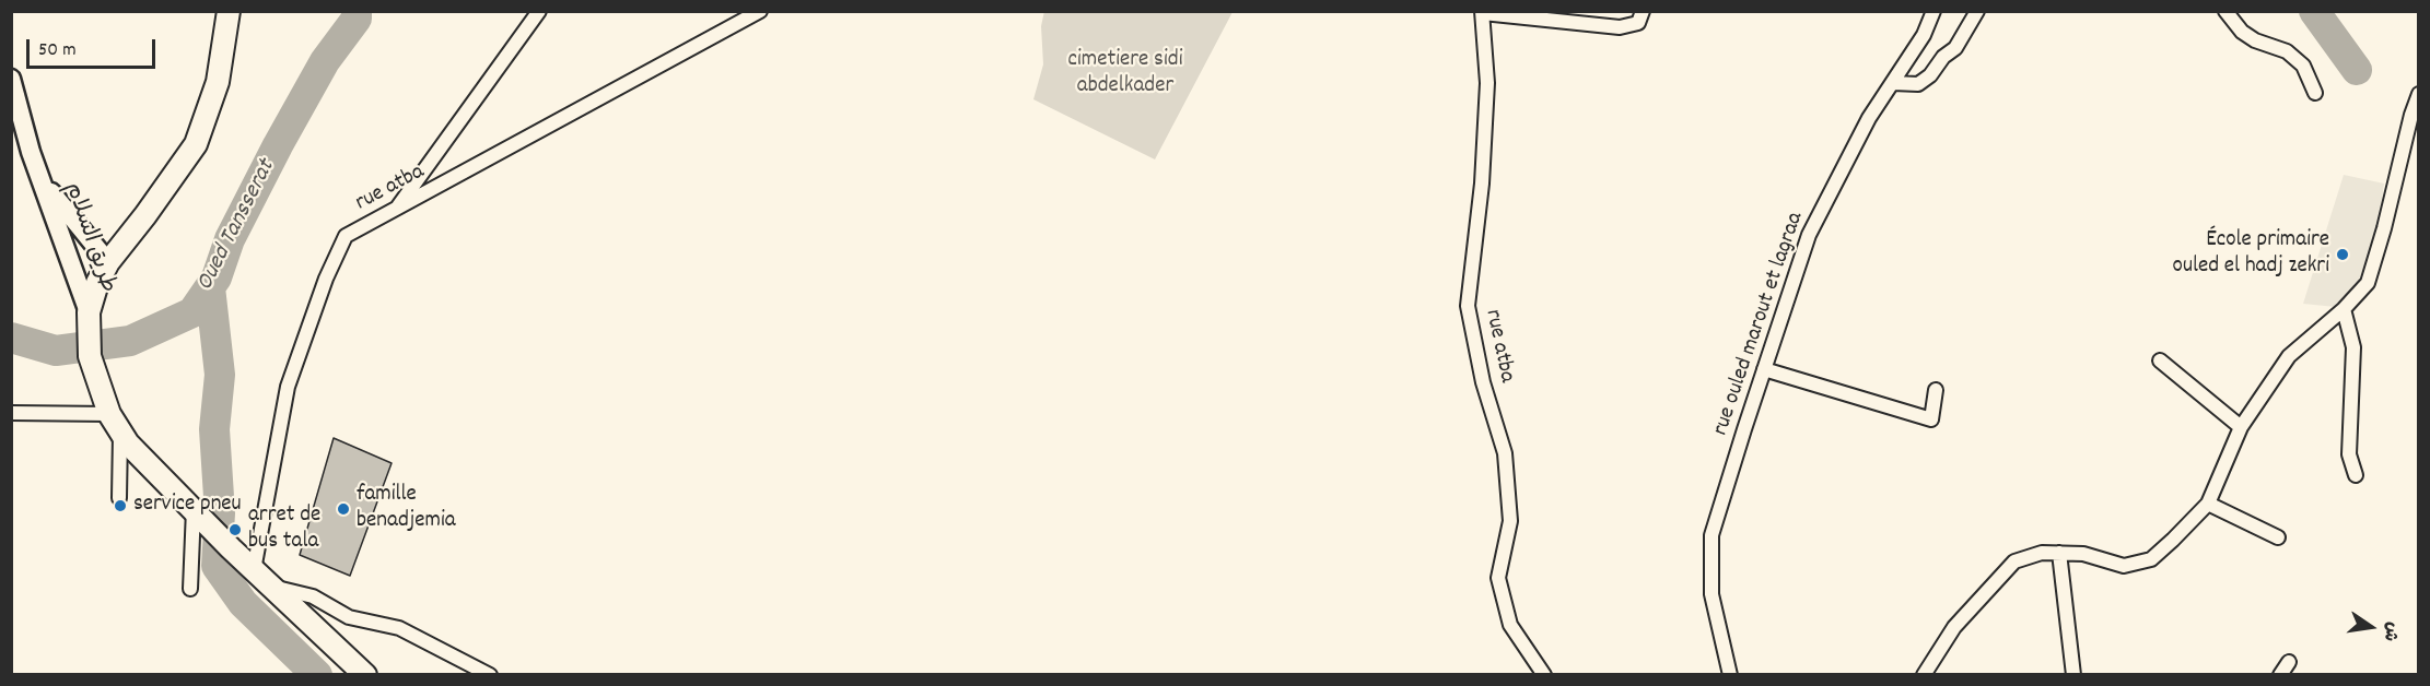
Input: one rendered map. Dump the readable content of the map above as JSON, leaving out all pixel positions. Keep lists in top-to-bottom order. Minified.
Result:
{"streets":{"street":["rue atba","طريق السلام","rue ouled marout et lagraa"]},"water":["Oued Tansserat"],"parks":["cimetiere sidi abdelkader"],"places":["École primaire ouled el hadj zekri","service pneu","famille benadjemia","arret de bus tala"],"scale_bar":"50 m","north":"right"}
